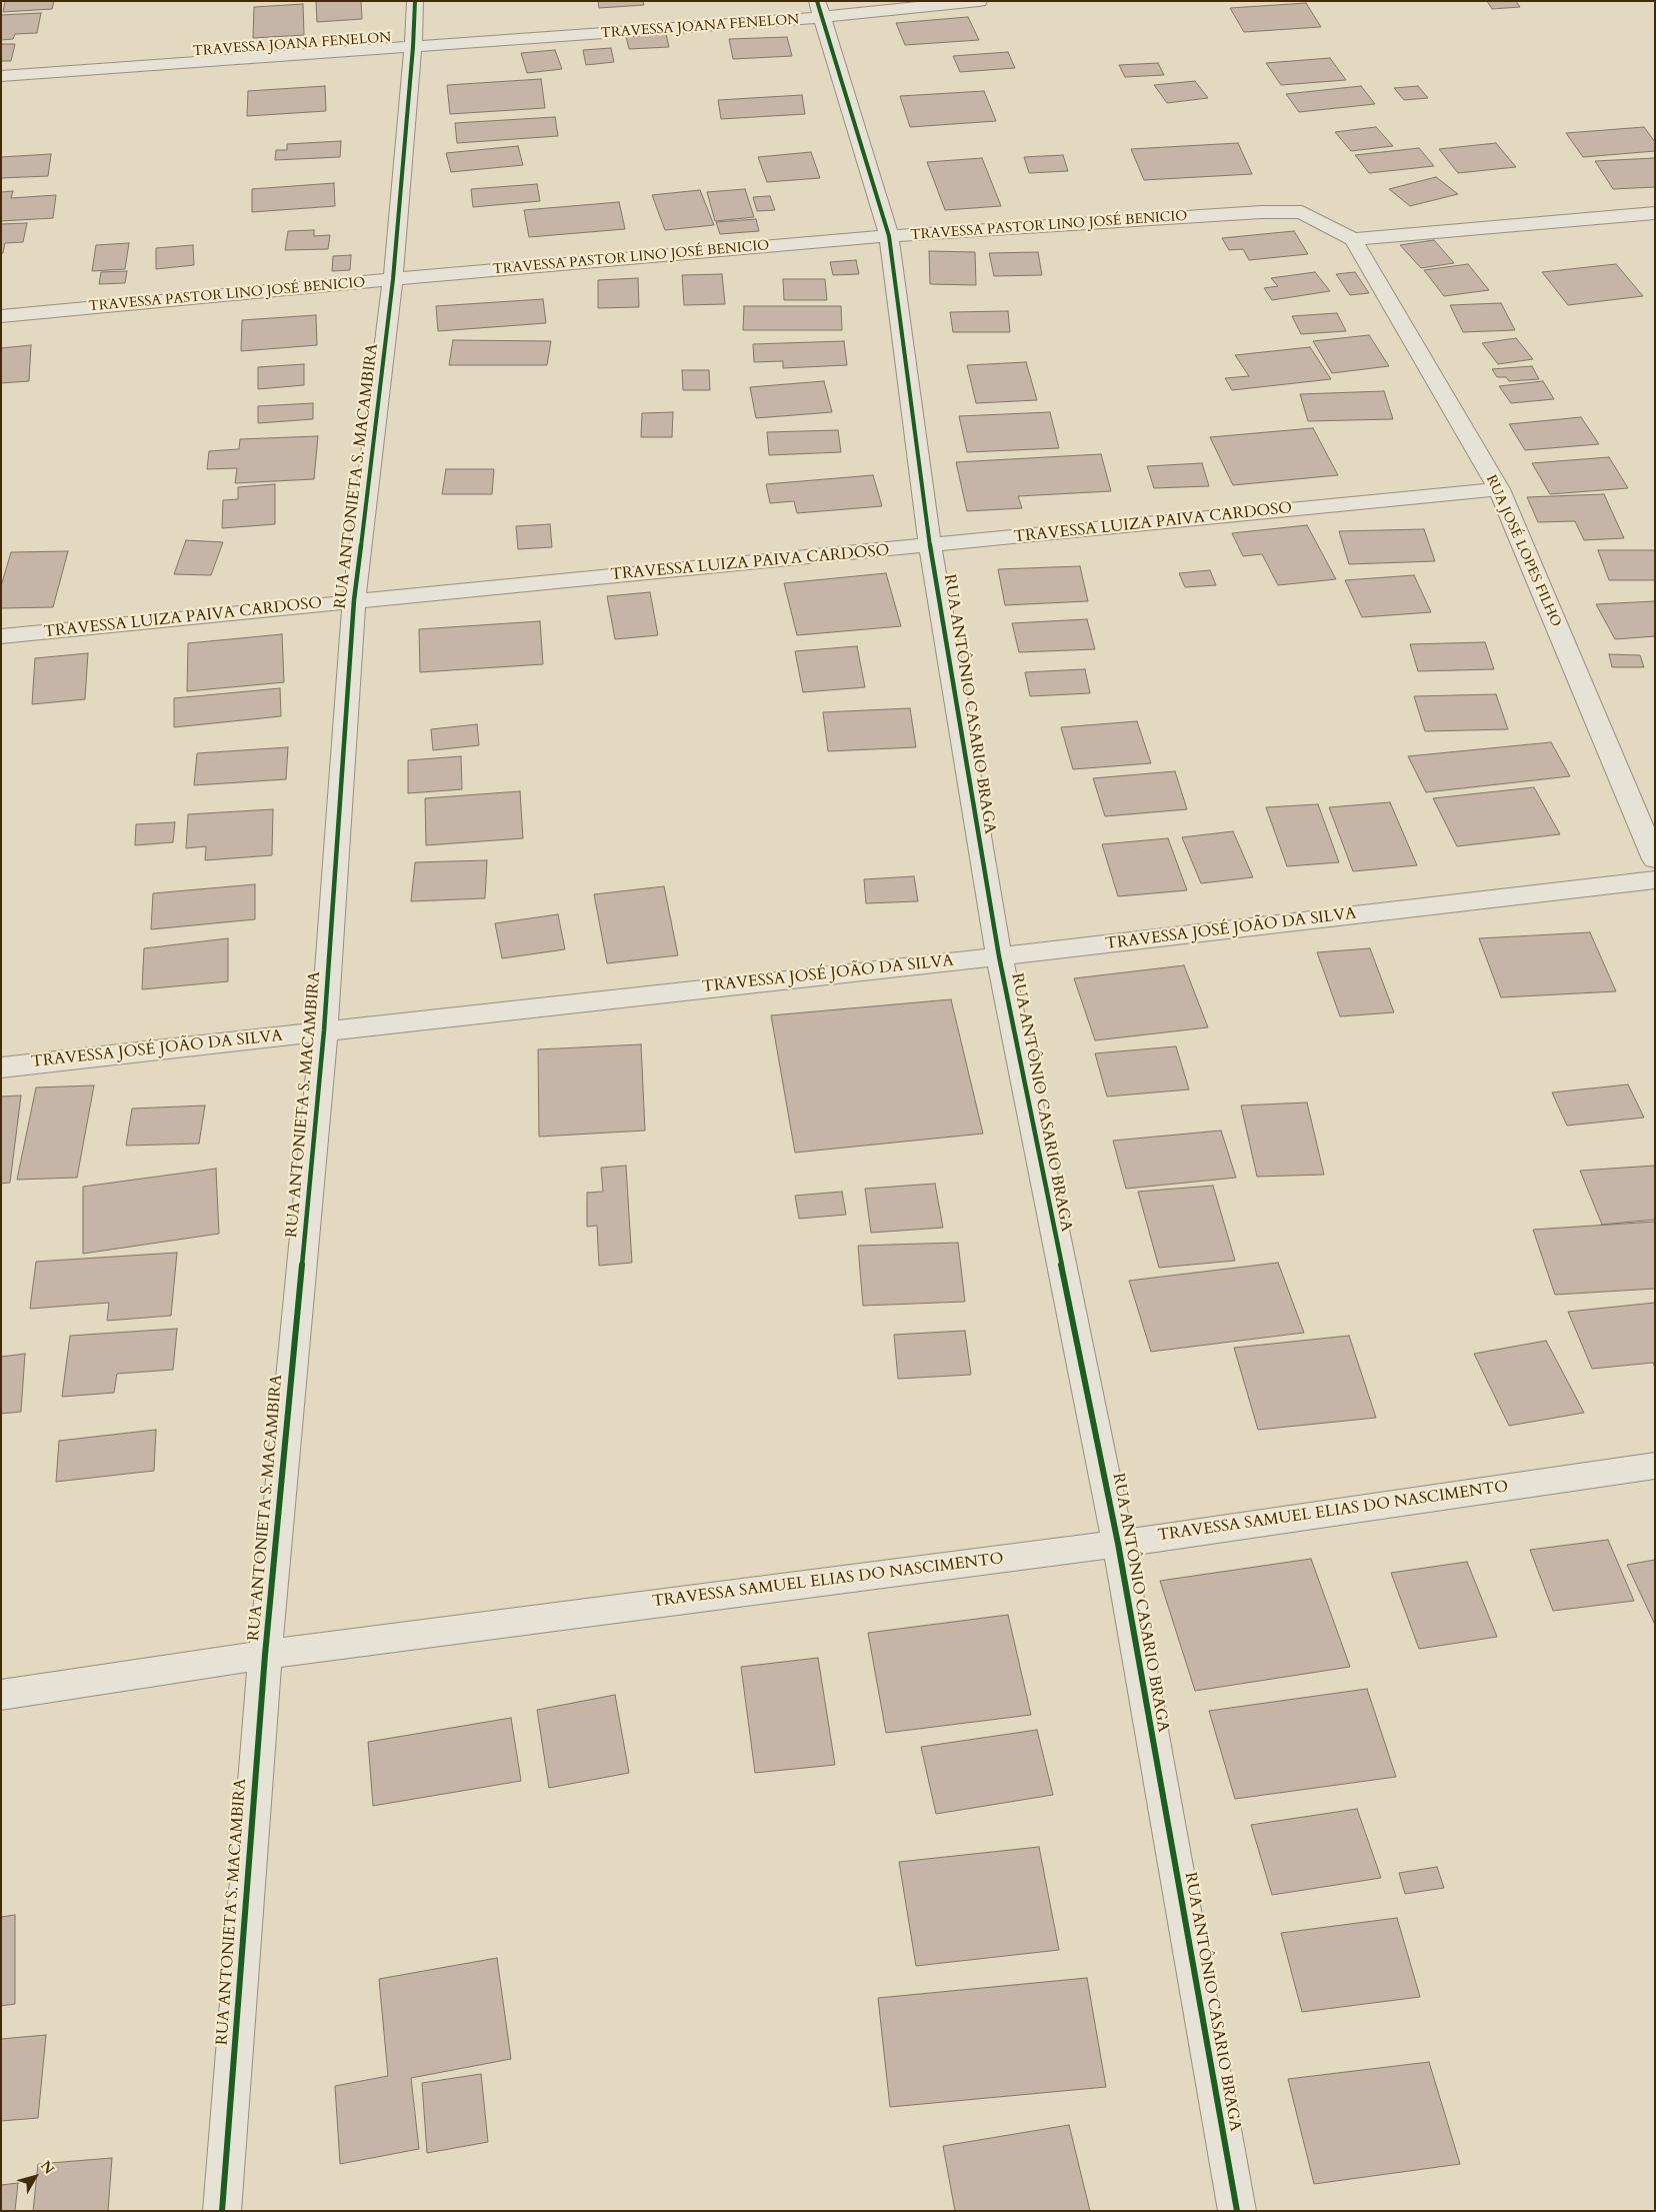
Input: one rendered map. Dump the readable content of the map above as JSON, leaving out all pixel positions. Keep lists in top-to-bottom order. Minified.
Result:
{"streets":{"street":["TRAVESSA JOANA FENELON","TRAVESSA PASTOR LINO JOSÉ BENICIO","RUA ANTONIETA S. MACAMBIRA","TRAVESSA LUIZA PAIVA CARDOSO","RUA JOSÉ LOPES FILHO","RUA ANTÔNIO CASARIO BRAGA","TRAVESSA JOSÉ JOÃO DA SILVA","TRAVESSA SAMUEL ELIAS DO NASCIMENTO"]},"crossings":[["TRAVESSA JOANA FENELON","RUA ANTONIETA S. MACAMBIRA"],["TRAVESSA JOANA FENELON","RUA ANTÔNIO CASARIO BRAGA"],["TRAVESSA PASTOR LINO JOSÉ BENICIO","RUA ANTONIETA S. MACAMBIRA"],["TRAVESSA PASTOR LINO JOSÉ BENICIO","RUA JOSÉ LOPES FILHO"],["TRAVESSA PASTOR LINO JOSÉ BENICIO","RUA ANTÔNIO CASARIO BRAGA"],["RUA ANTONIETA S. MACAMBIRA","TRAVESSA LUIZA PAIVA CARDOSO"],["RUA ANTONIETA S. MACAMBIRA","TRAVESSA JOSÉ JOÃO DA SILVA"],["RUA ANTONIETA S. MACAMBIRA","TRAVESSA SAMUEL ELIAS DO NASCIMENTO"],["TRAVESSA LUIZA PAIVA CARDOSO","RUA JOSÉ LOPES FILHO"],["TRAVESSA LUIZA PAIVA CARDOSO","RUA ANTÔNIO CASARIO BRAGA"],["RUA ANTÔNIO CASARIO BRAGA","TRAVESSA JOSÉ JOÃO DA SILVA"],["RUA ANTÔNIO CASARIO BRAGA","TRAVESSA SAMUEL ELIAS DO NASCIMENTO"]],"north":"top right"}
